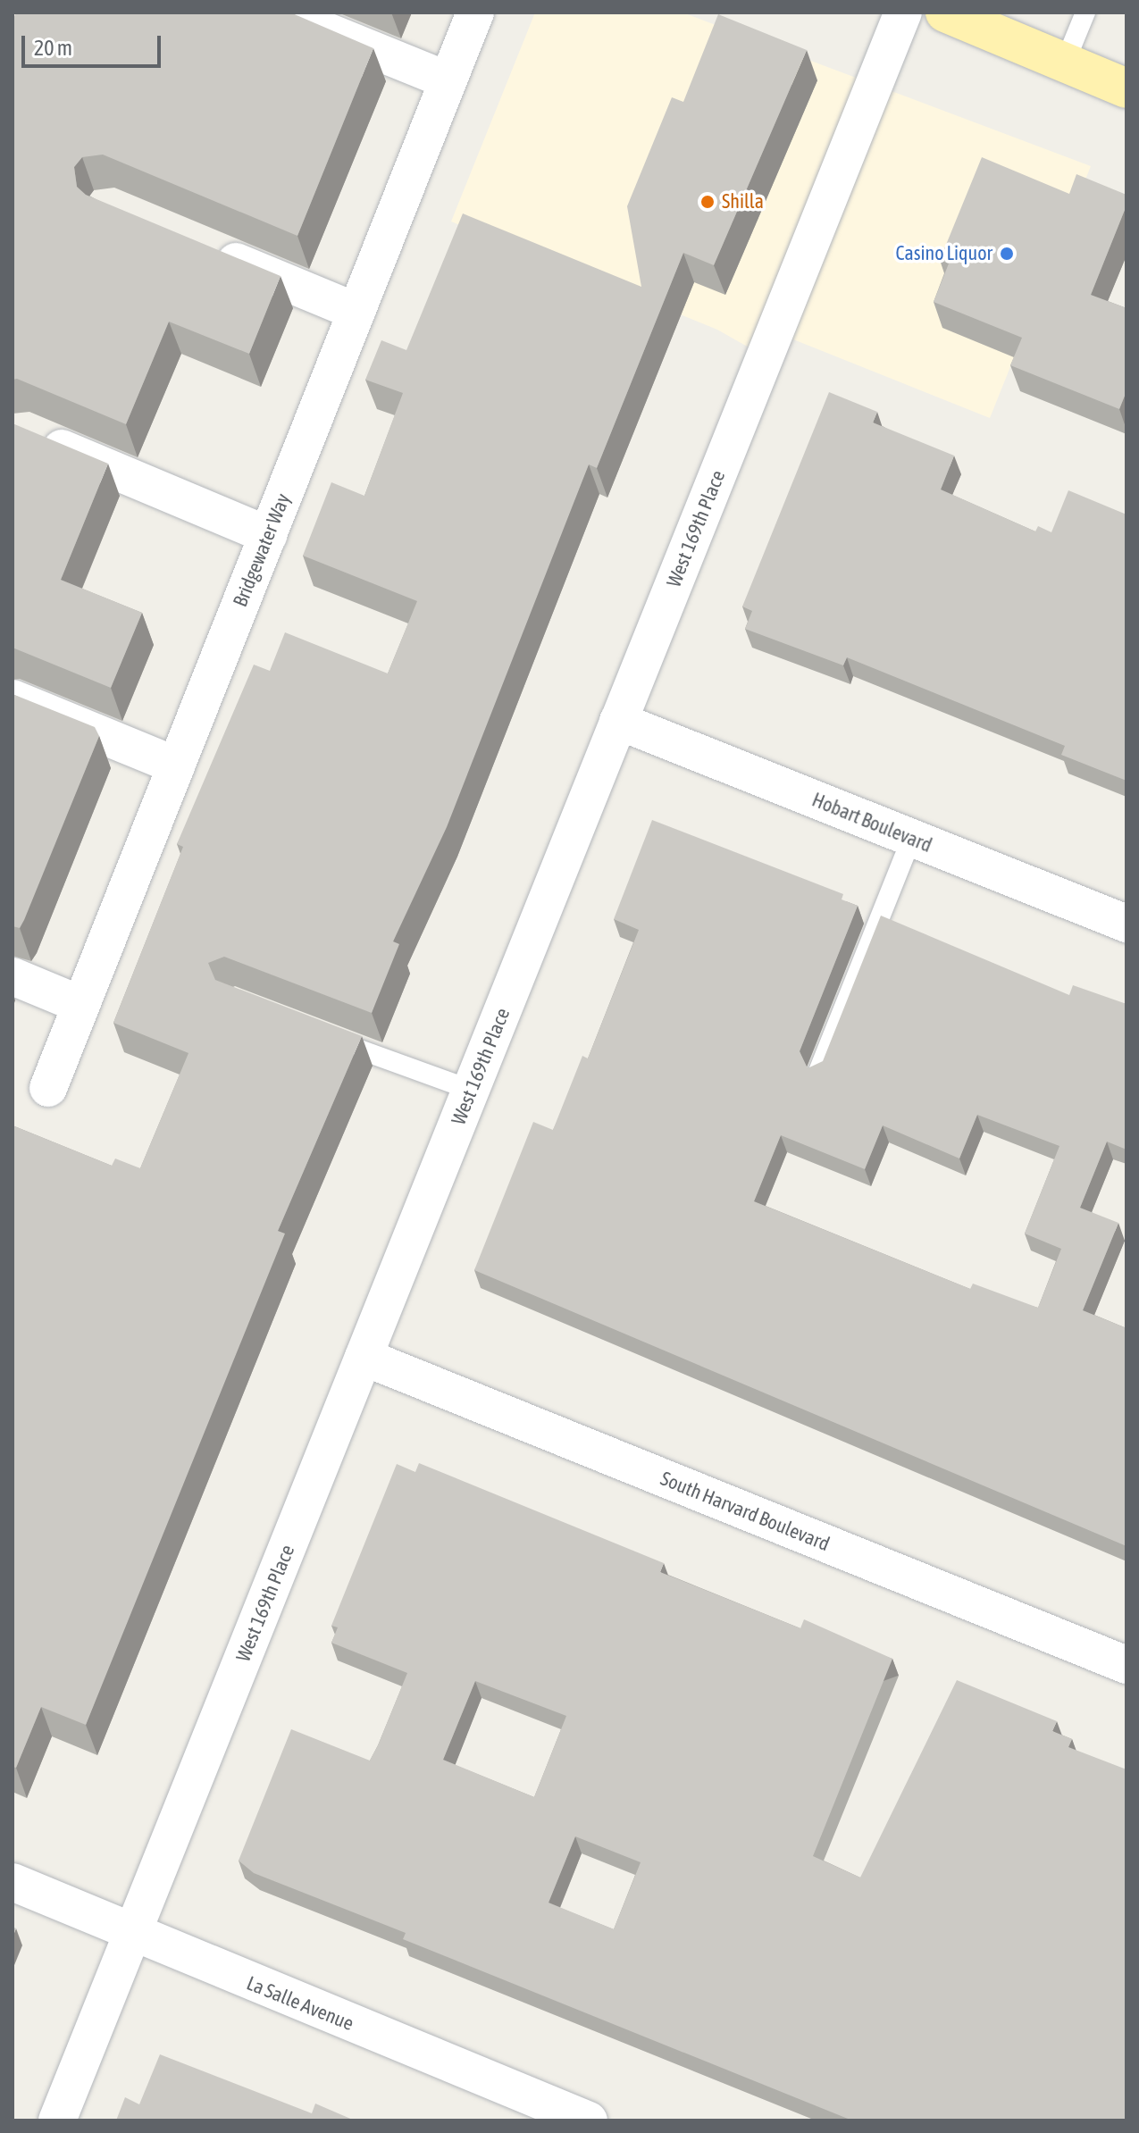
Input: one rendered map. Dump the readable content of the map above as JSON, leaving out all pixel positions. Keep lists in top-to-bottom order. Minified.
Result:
{"streets":{"street":["West 169th Place","Bridgewater Way","Hobart Boulevard","South Harvard Boulevard","La Salle Avenue"]},"crossings":[["West 169th Place","Hobart Boulevard"],["West 169th Place","South Harvard Boulevard"],["West 169th Place","La Salle Avenue"]],"places":["Shilla","Casino Liquor"],"scale_bar":"20 m"}
